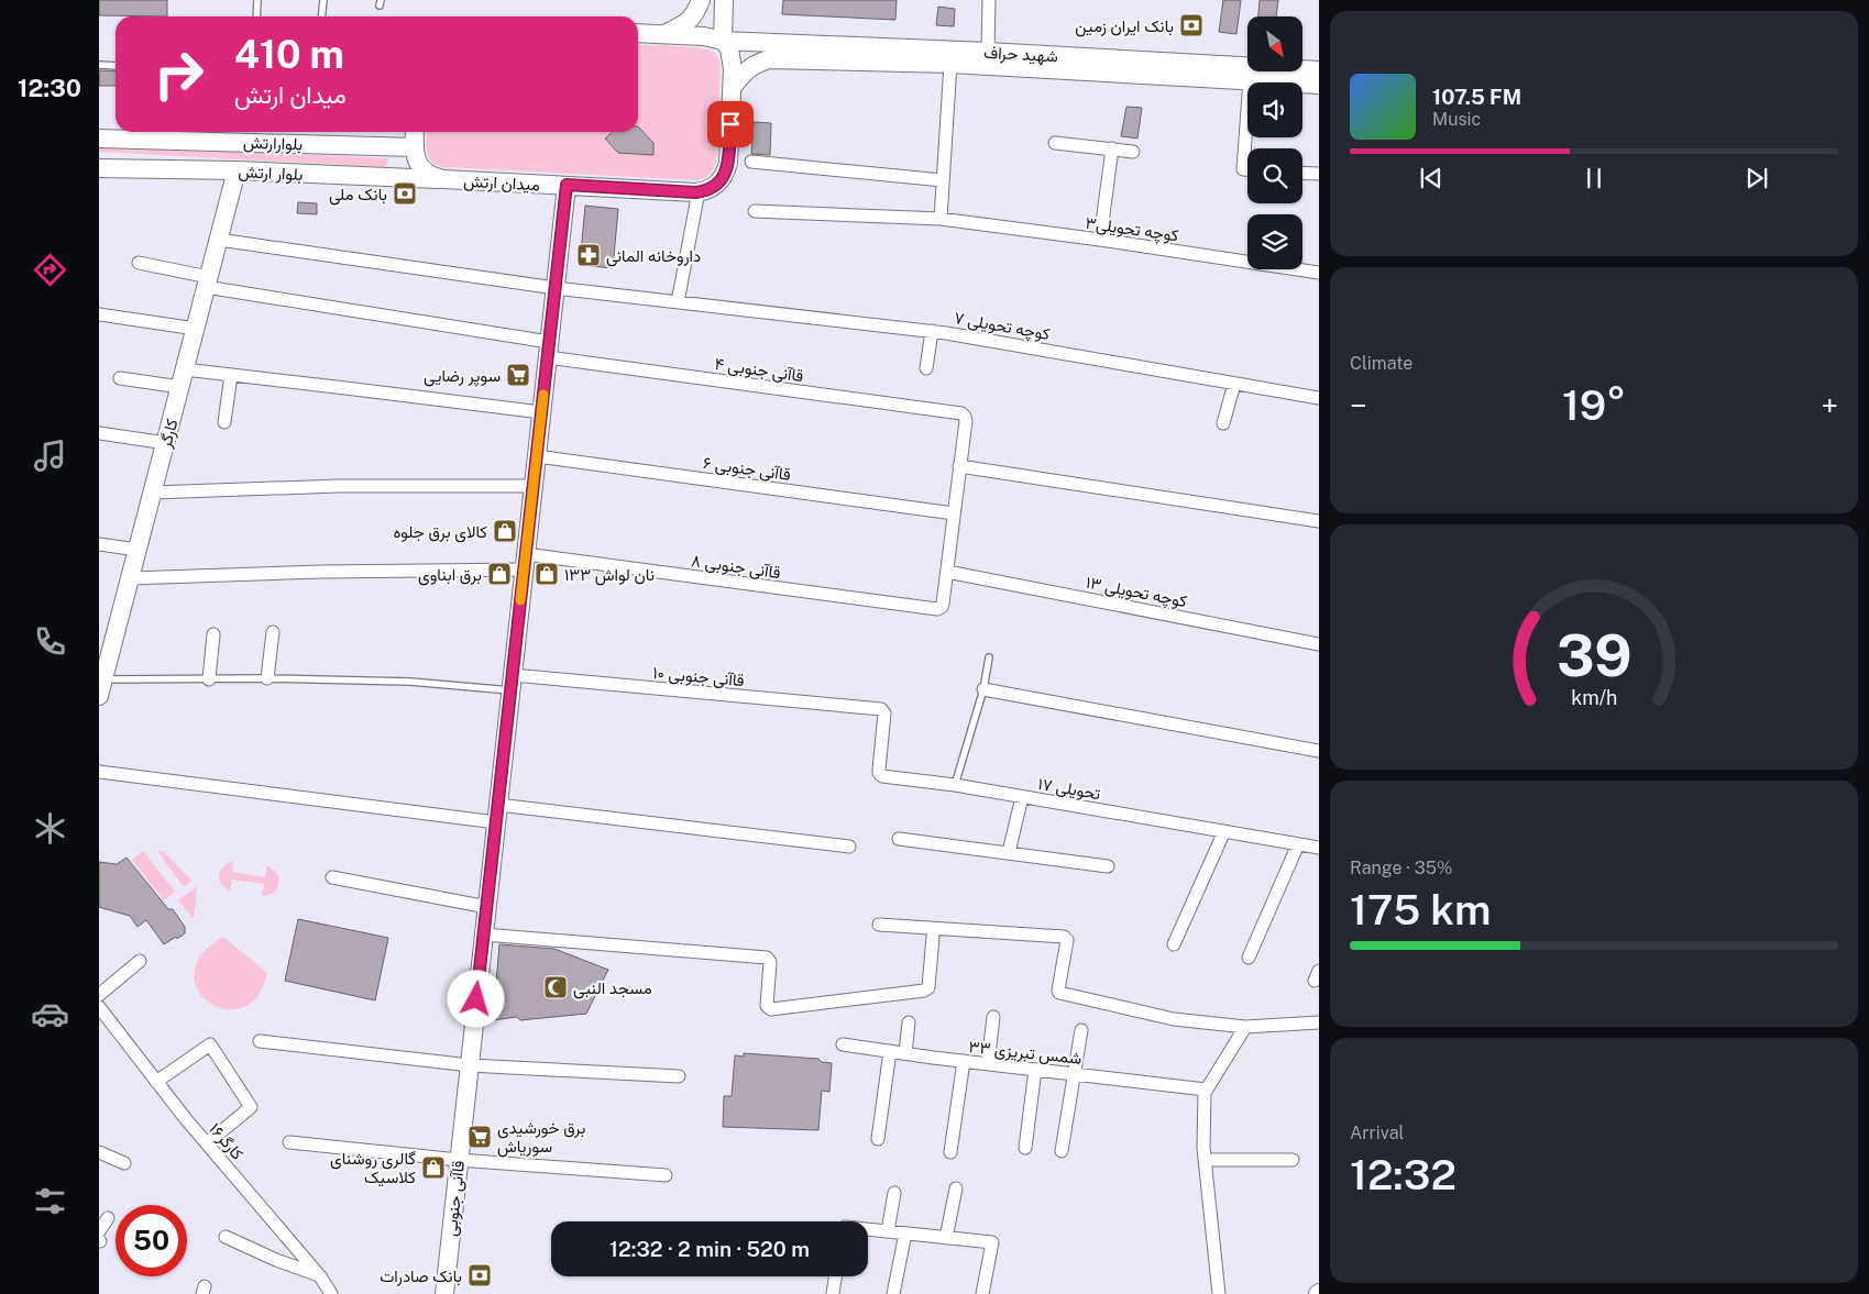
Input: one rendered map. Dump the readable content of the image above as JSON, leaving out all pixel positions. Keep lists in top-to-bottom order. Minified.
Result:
{"streets":{"main road":["شهید حراف","بلوارارتش","بلوار ارتش","میدان ارتش","کارگر","قاآنی جنوبی"],"street":["کوچه تحویلی۳","کوچه تحویلی ۷","قاآنی جنوبی ۴","قاآنی جنوبی ۶","قاآنی جنوبی ۸","کوچه تحویلی ۱۳","قاآنی جنوبی ۱۰","تحویلی ۱۷","شمس تبریزی ۳۳","کارگر۱۶"]},"crossings":[["بلوارارتش","میدان ارتش"],["بلوار ارتش","میدان ارتش"],["بلوار ارتش","کارگر"],["میدان ارتش","قاآنی جنوبی"],["کوچه تحویلی ۷","کارگر"],["کوچه تحویلی ۷","قاآنی جنوبی"],["قاآنی جنوبی ۴","کارگر"],["قاآنی جنوبی ۴","قاآنی جنوبی"],["کارگر","قاآنی جنوبی ۸"],["قاآنی جنوبی ۶","قاآنی جنوبی"],["قاآنی جنوبی ۸","کوچه تحویلی ۱۳"],["قاآنی جنوبی ۸","قاآنی جنوبی"],["قاآنی جنوبی ۱۰","تحویلی ۱۷"],["قاآنی جنوبی ۱۰","قاآنی جنوبی"]],"places":{"bank":["بانک ایران زمین","بانک ملی","بانک صادرات"],"pharmacy":["داروخانه المانی"],"supermarket":["سوپر رضایی","برق خورشیدی سوریاش"],"shop":["کالای برق جلوه","برق ابناوی","نان لواش ۱۳۳","گالری روشنای کلاسیک"],"mosque":["مسجد النبی"]},"north":"bottom right","page":{"tabs":"12:30","turn":["410 m","میدان ارتش"],"song":["107.5 FM","Music"],"tile":["Climate",["Range · 35%","175 km"],["Arrival","12:32"]],"heat":["−","19°","+"],"limit":"50","trip":"12:32 · 2 min · 520 m","gauge":["39","km/h"]}}
